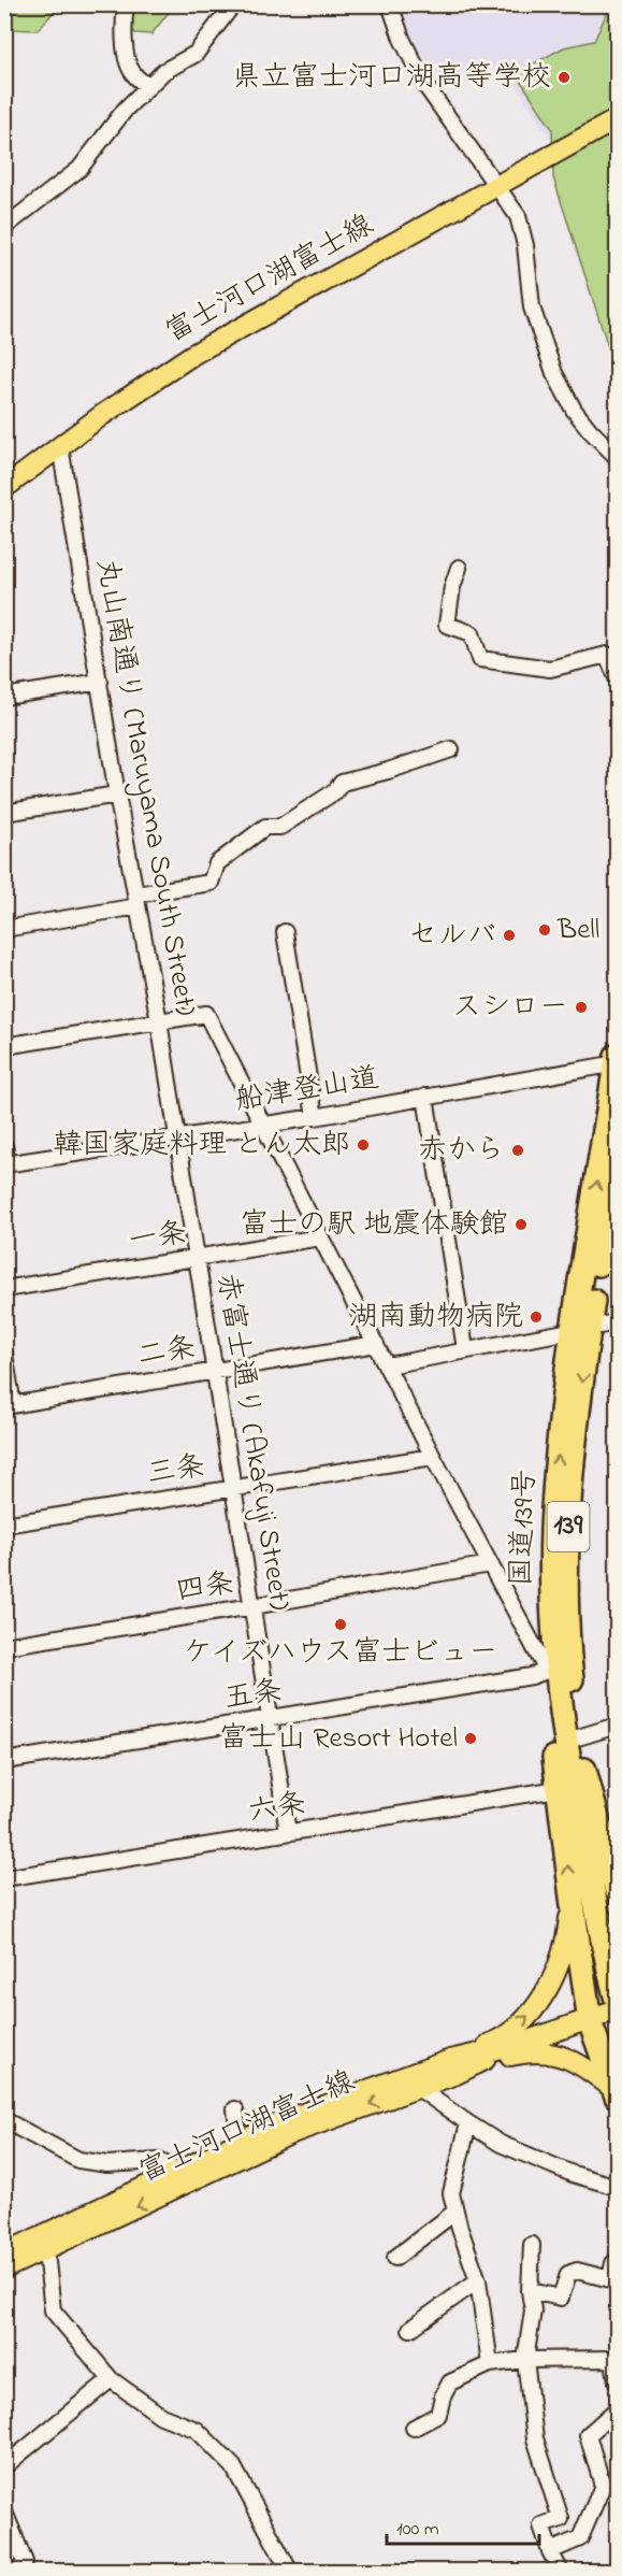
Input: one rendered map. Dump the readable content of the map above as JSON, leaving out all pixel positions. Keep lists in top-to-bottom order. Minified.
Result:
{"streets":{"highway":["139","国道139号"],"main road":["富士河口湖富士線"],"street":["丸山南通り (Maruyama South Street)","船津登山道","一条","二条","赤富士通り (Akafuji Street)","三条","四条","五条","六条"]},"crossings":[["富士河口湖富士線","丸山南通り (Maruyama South Street)"],["富士河口湖富士線","国道139号"],["丸山南通り (Maruyama South Street)","船津登山道"],["丸山南通り (Maruyama South Street)","赤富士通り (Akafuji Street)"],["船津登山道","赤富士通り (Akafuji Street)"],["船津登山道","国道139号"],["一条","赤富士通り (Akafuji Street)"],["二条","赤富士通り (Akafuji Street)"],["赤富士通り (Akafuji Street)","三条"],["赤富士通り (Akafuji Street)","四条"],["赤富士通り (Akafuji Street)","五条"],["赤富士通り (Akafuji Street)","六条"]],"places":["県立富士河口湖高等学校","Bell","セルバ","スシロー","韓国家庭料理 とん太郎","赤から","富士の駅 地震体験館","湖南動物病院","ケイズハウス富士ビュー","富士山 Resort Hotel"],"scale_bar":"100 m"}
